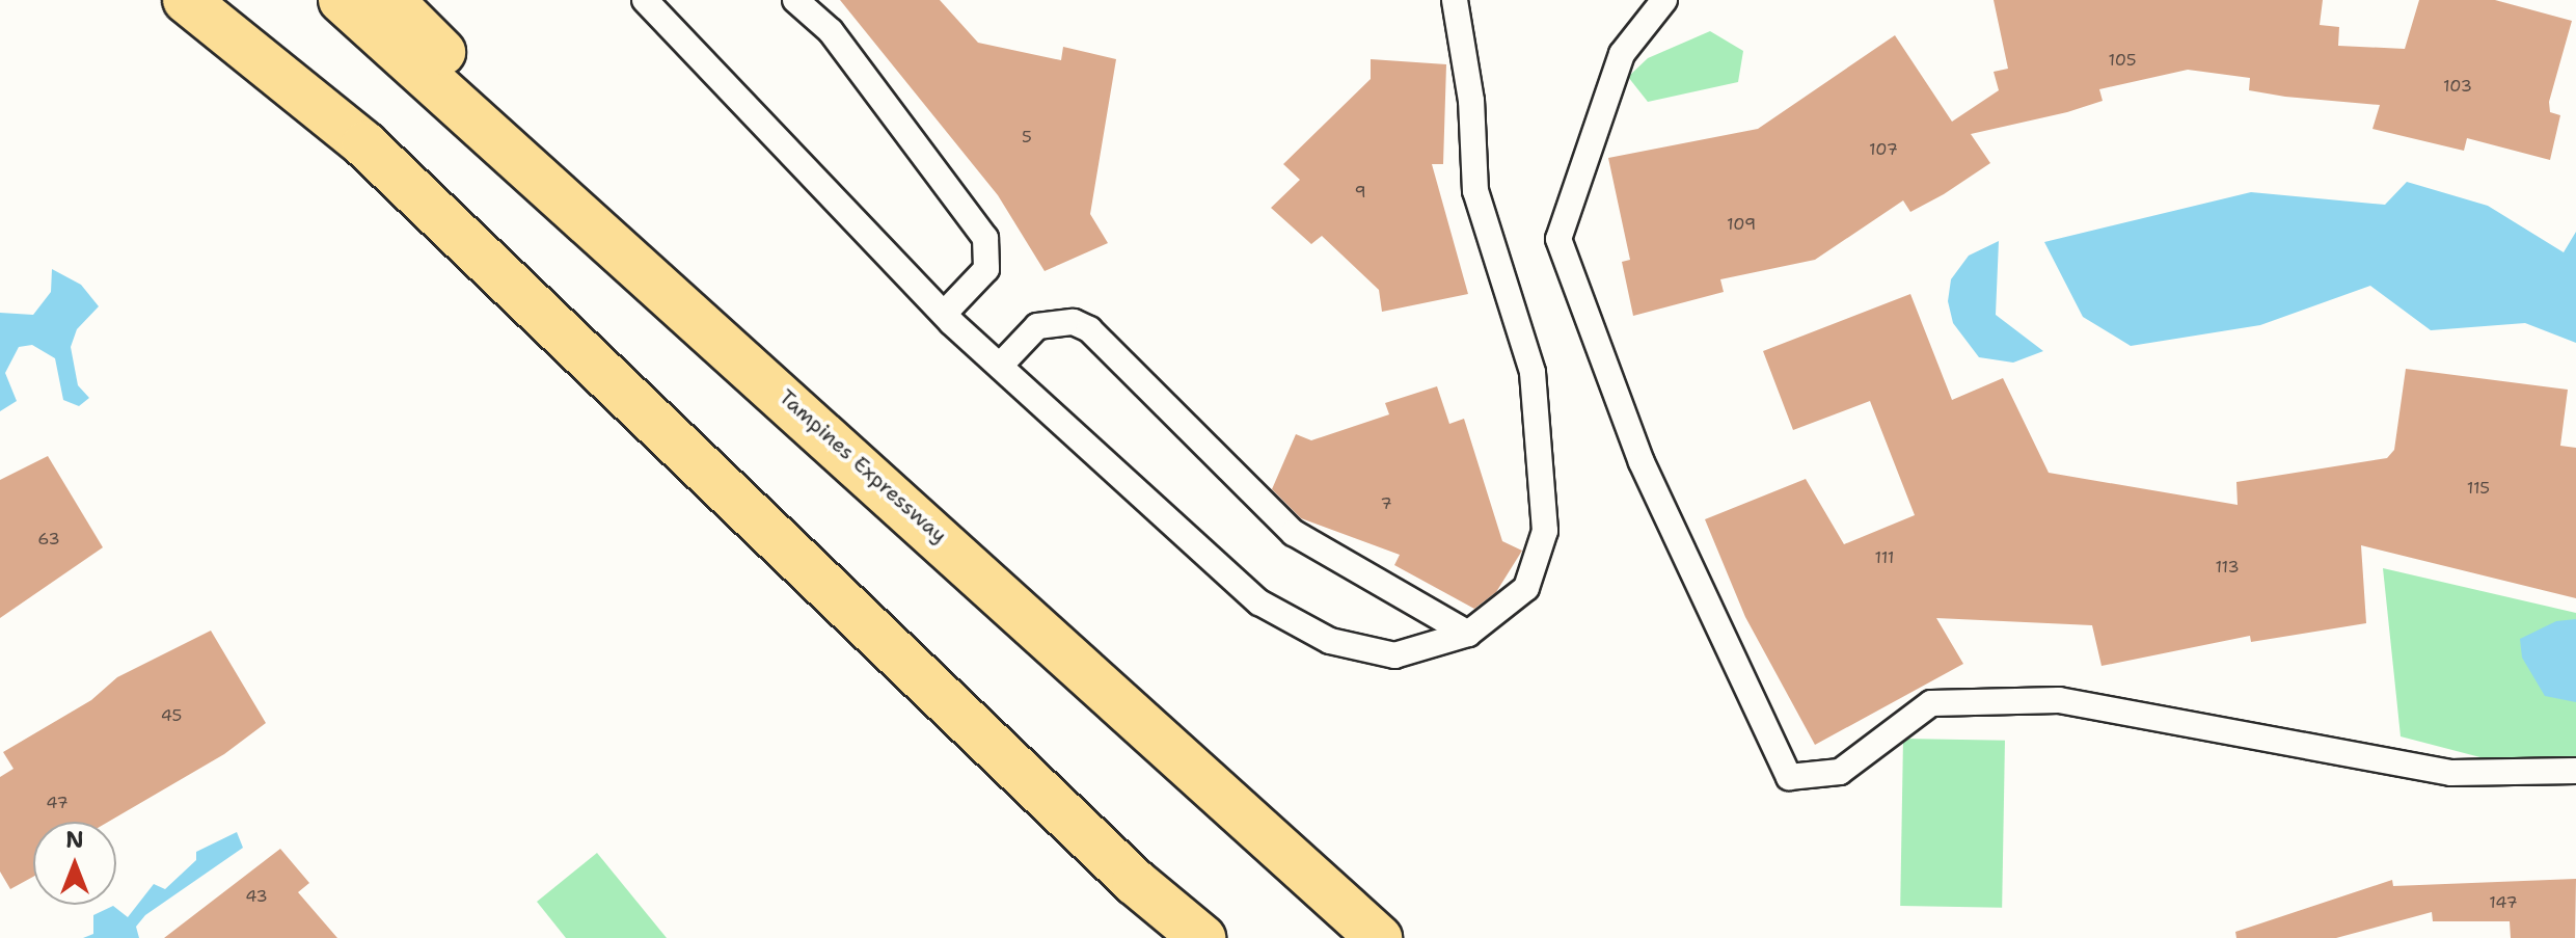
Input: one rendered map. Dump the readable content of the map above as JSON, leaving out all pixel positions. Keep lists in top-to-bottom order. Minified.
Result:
{"streets":{"highway":["Tampines Expressway"]},"house_numbers":["105","103","5","107","9","109","115","7","63","111","113","45","47","43","147"],"north":"top"}
